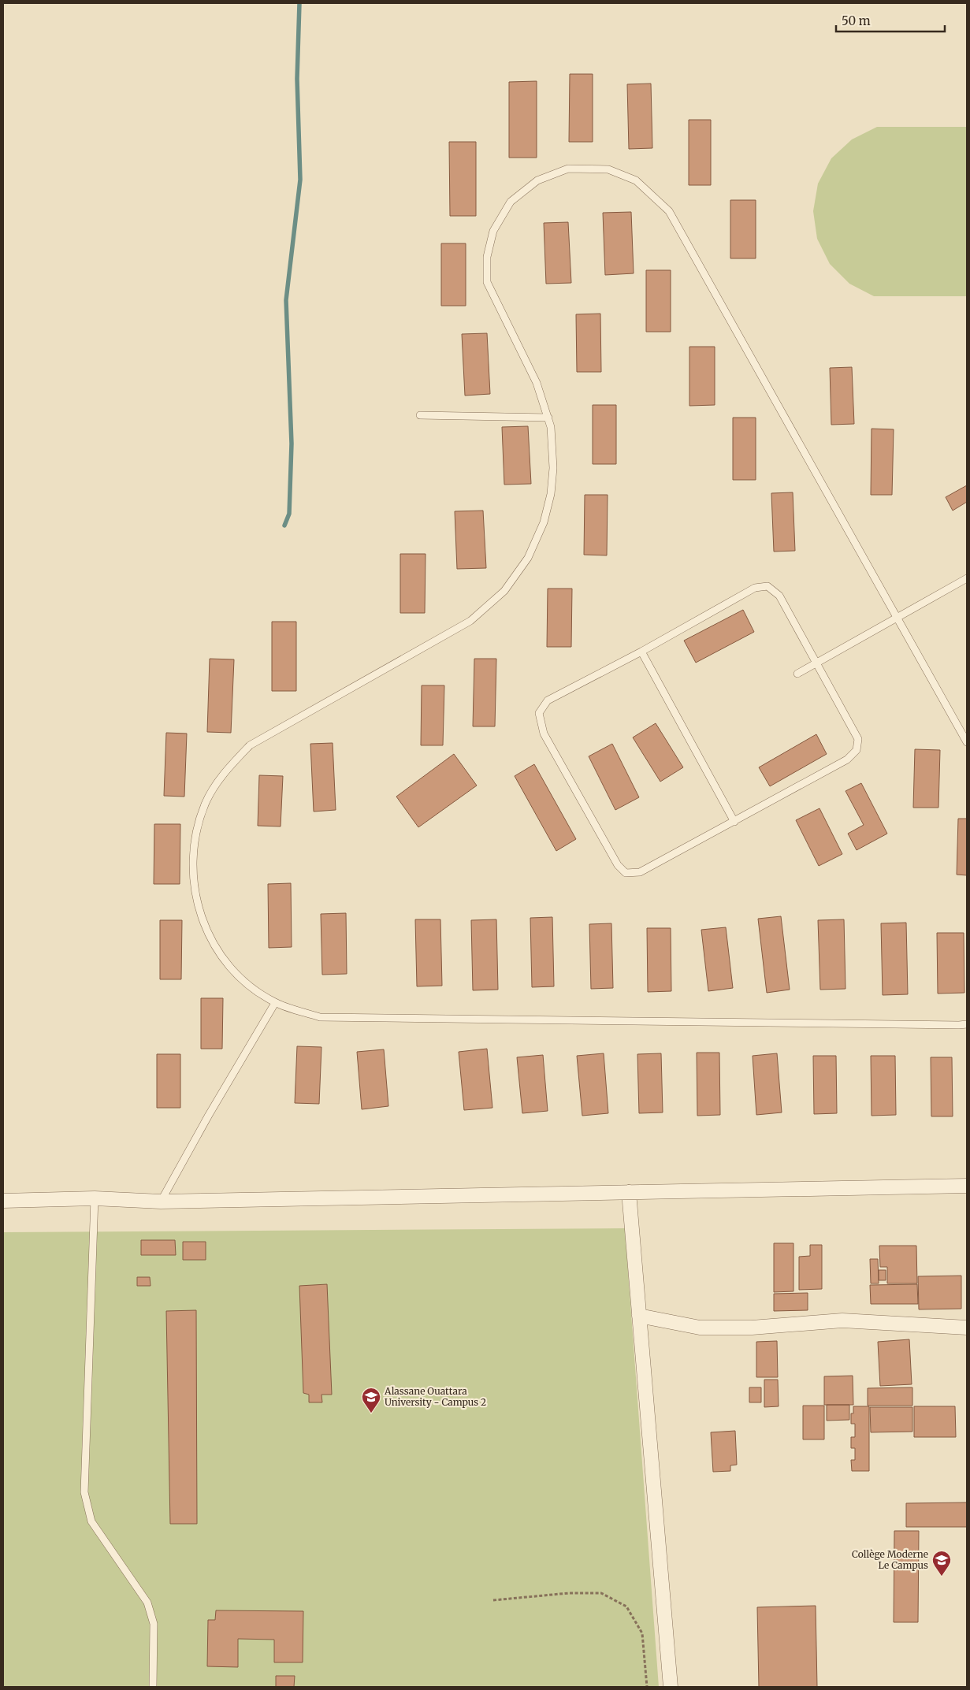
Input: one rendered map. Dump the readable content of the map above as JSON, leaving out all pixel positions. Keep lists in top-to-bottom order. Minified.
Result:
{"places":{"school or university":["Alassane Ouattara University - Campus 2","Collège Moderne Le Campus"]},"scale_bar":"50 m"}
